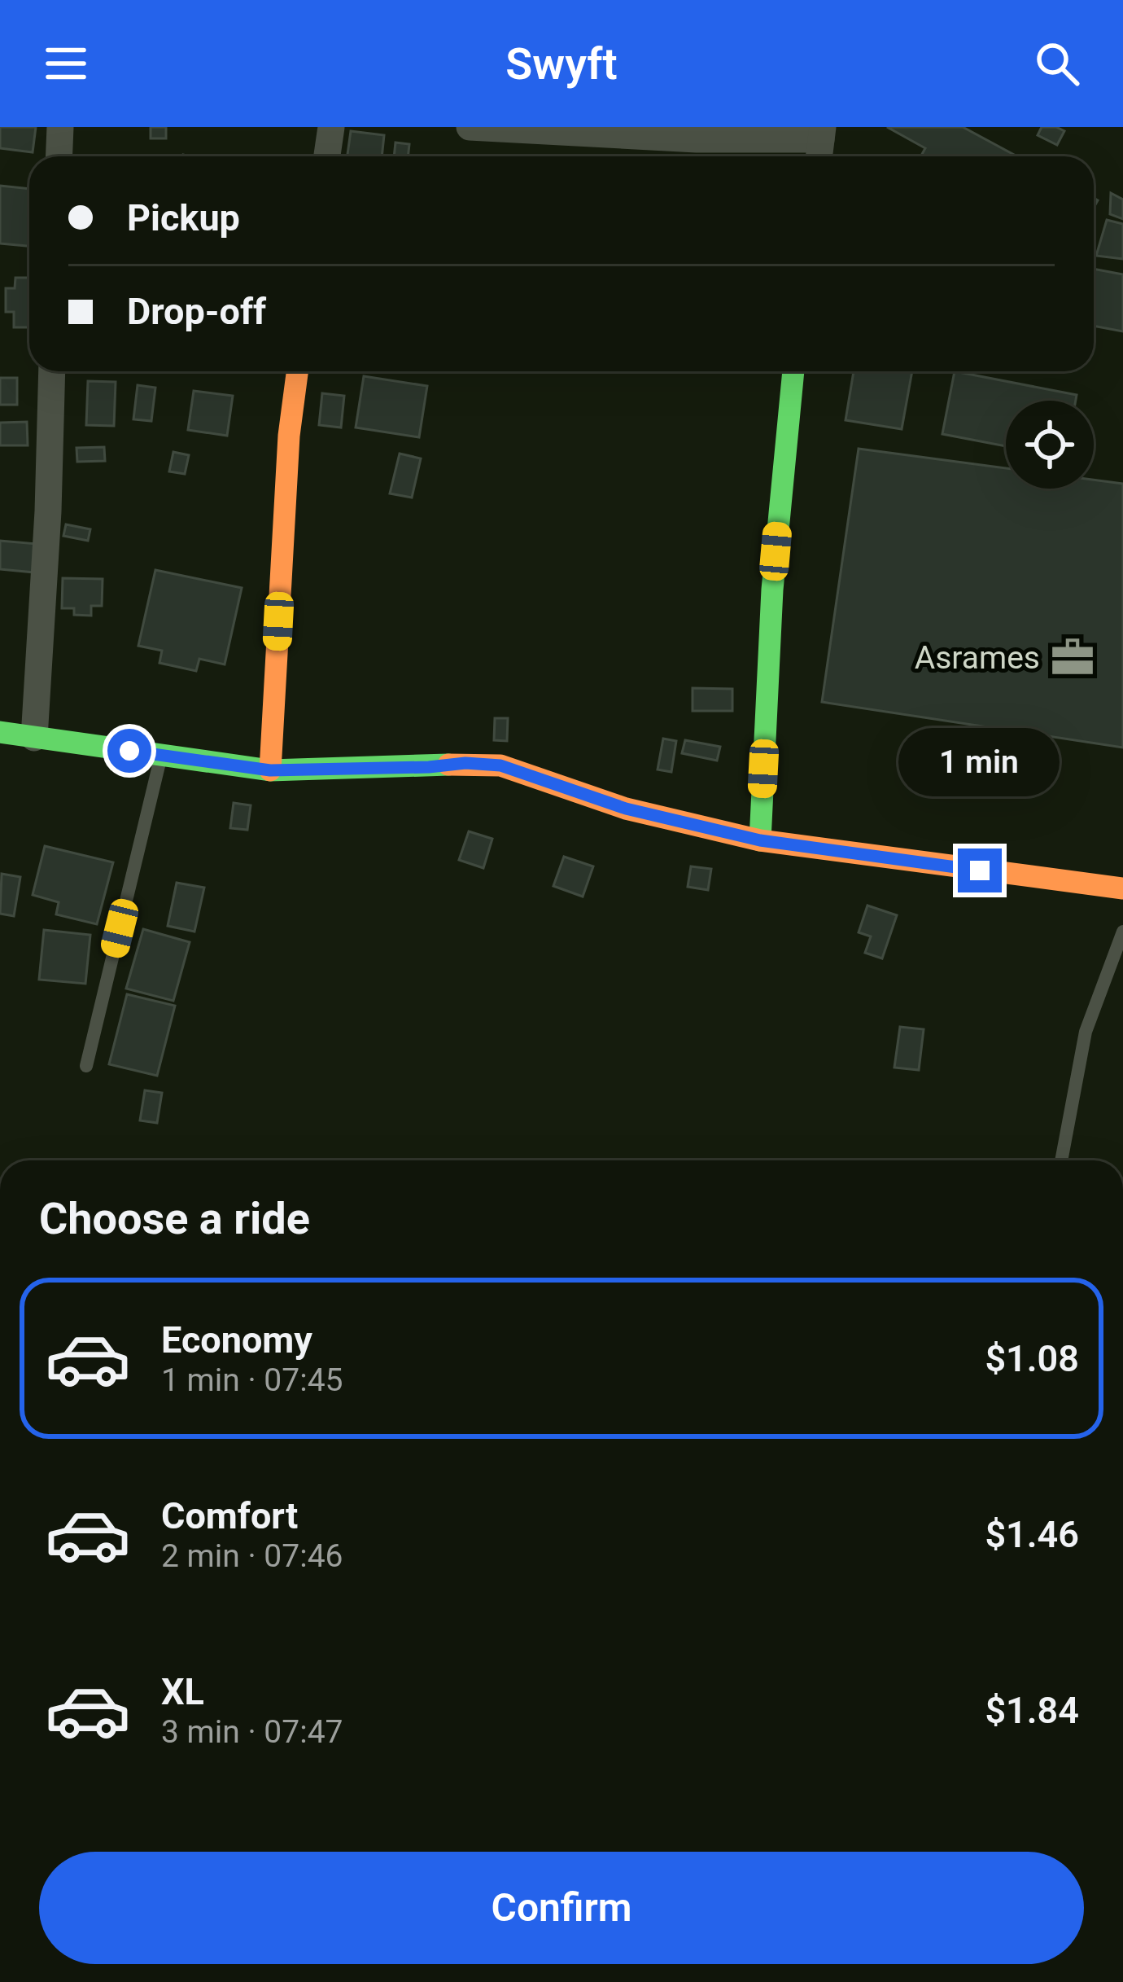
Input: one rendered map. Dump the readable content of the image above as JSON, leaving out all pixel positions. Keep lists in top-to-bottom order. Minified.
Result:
{"places":{"office":["Asrames"]},"page":{"header":"Swyft","banner":["Pickup","Drop-off"],"bubble":"1 min","heading":"Choose a ride","list":[{"name":"Economy","note":"1 min · 07:45","value":"$1.08"},{"name":"Comfort","note":"2 min · 07:46","value":"$1.46"},{"name":"XL","note":"3 min · 07:47","value":"$1.84"}],"buttons":"Confirm"}}
